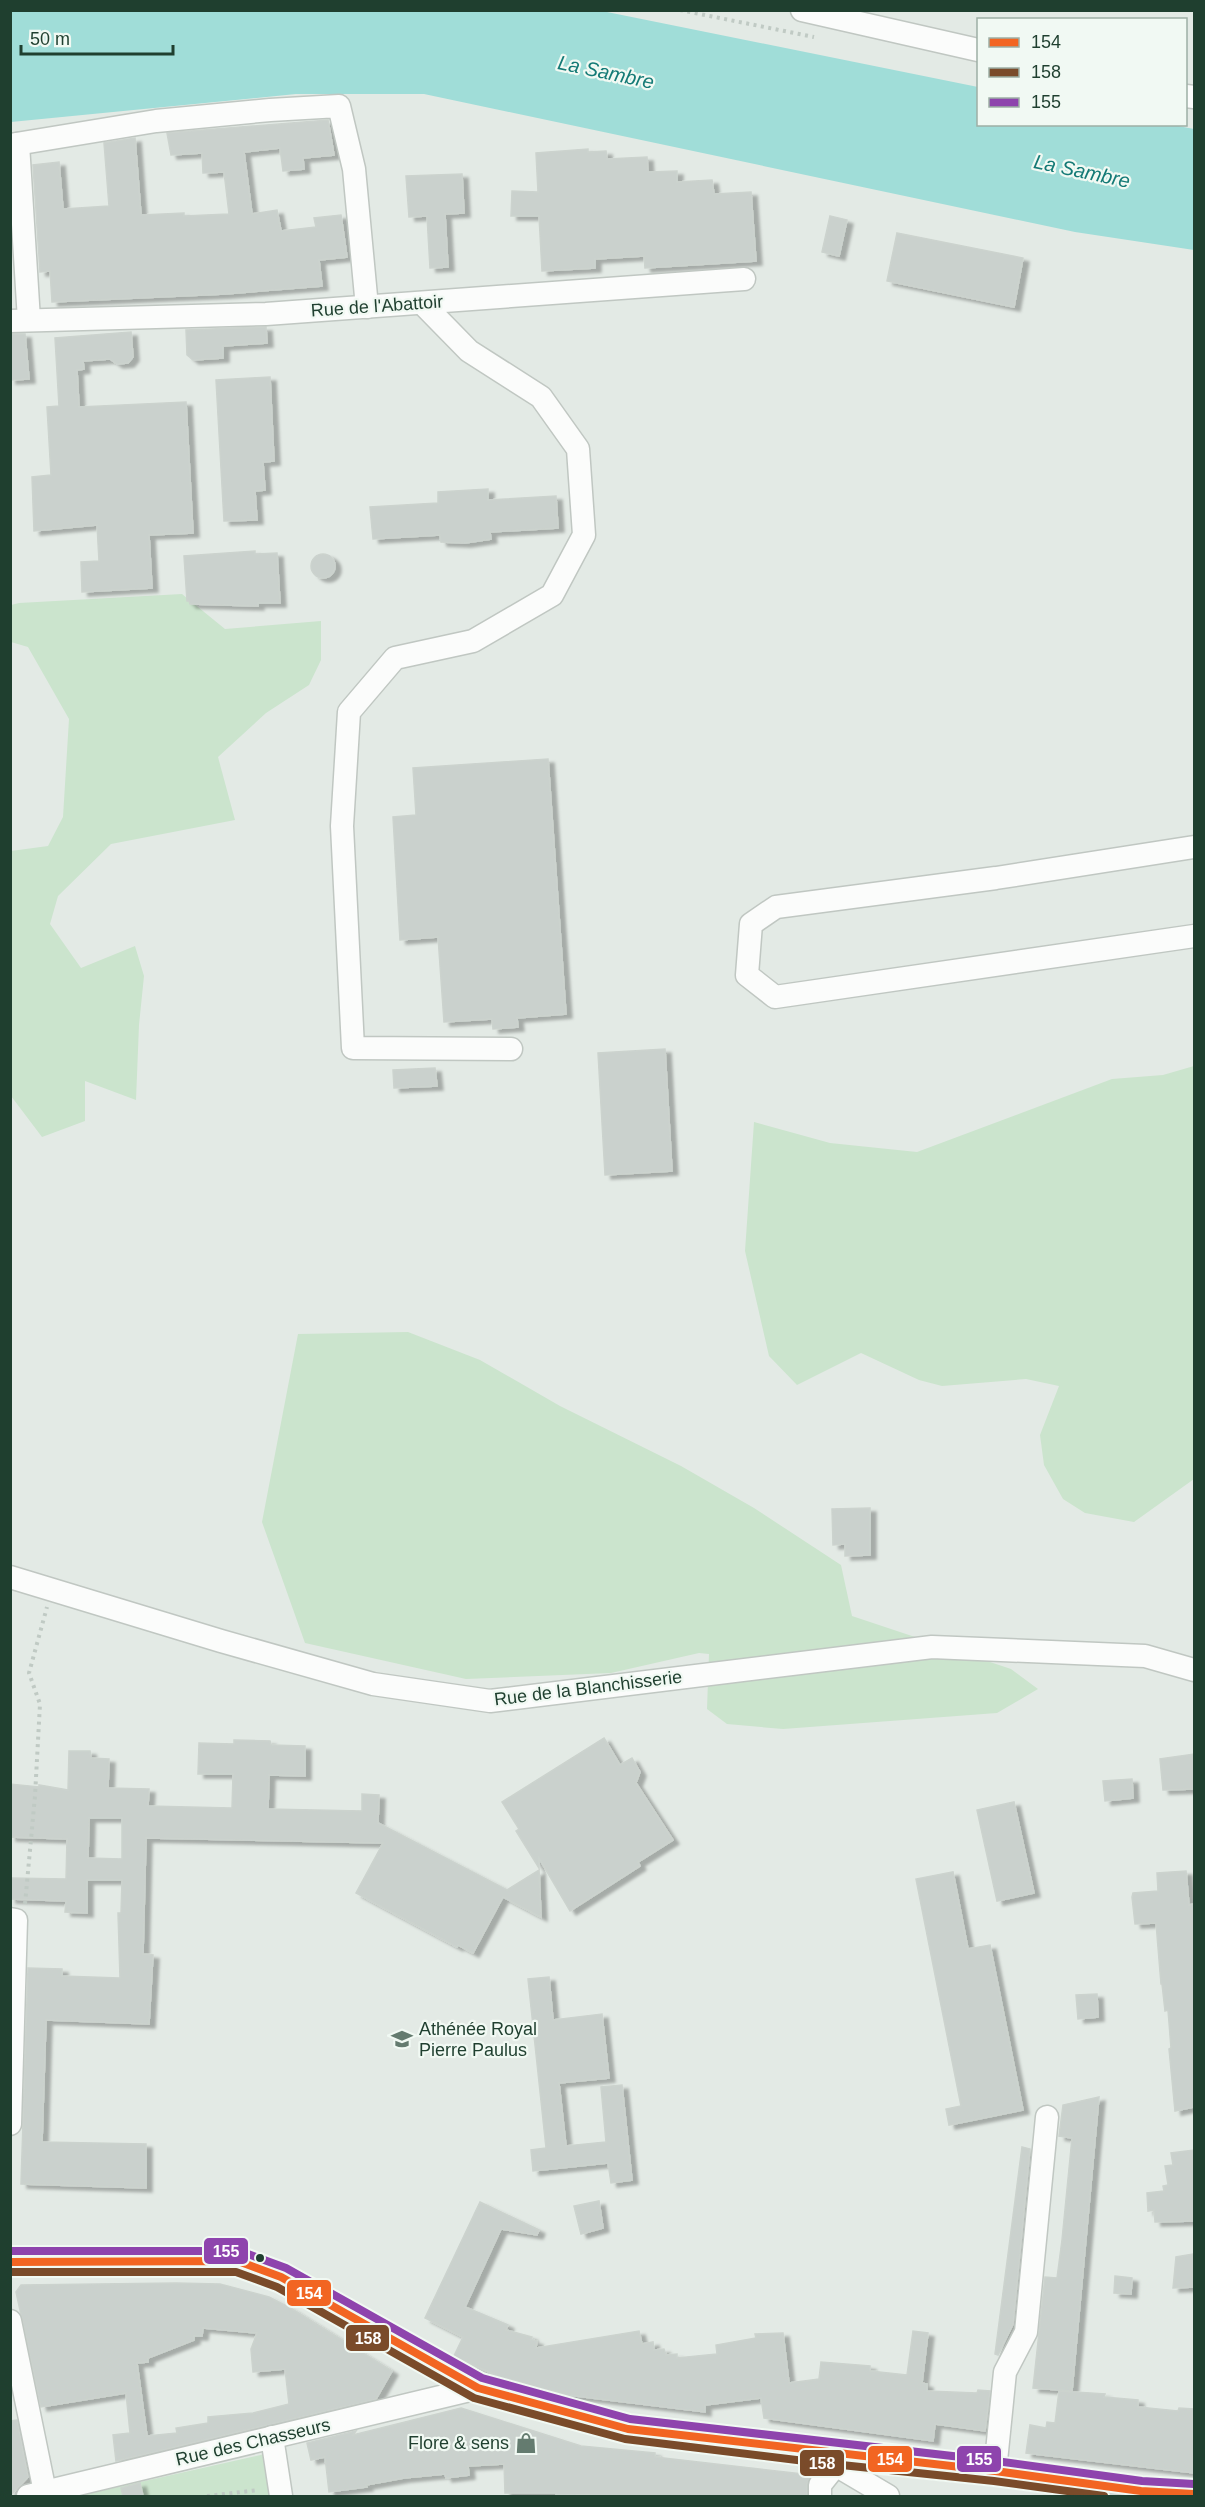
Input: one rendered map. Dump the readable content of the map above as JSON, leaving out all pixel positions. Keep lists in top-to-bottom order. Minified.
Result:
{"streets":{"street":["Rue de l'Abattoir","Rue de la Blanchisserie","Rue des Chasseurs"]},"water":["La Sambre"],"places":{"school or university":["Athénée Royal Pierre Paulus"],"shop":["Flore & sens"]},"lines":["transit line 155","transit line 154","transit line 158"],"legend":["154","158","155"],"scale_bar":"50 m"}
